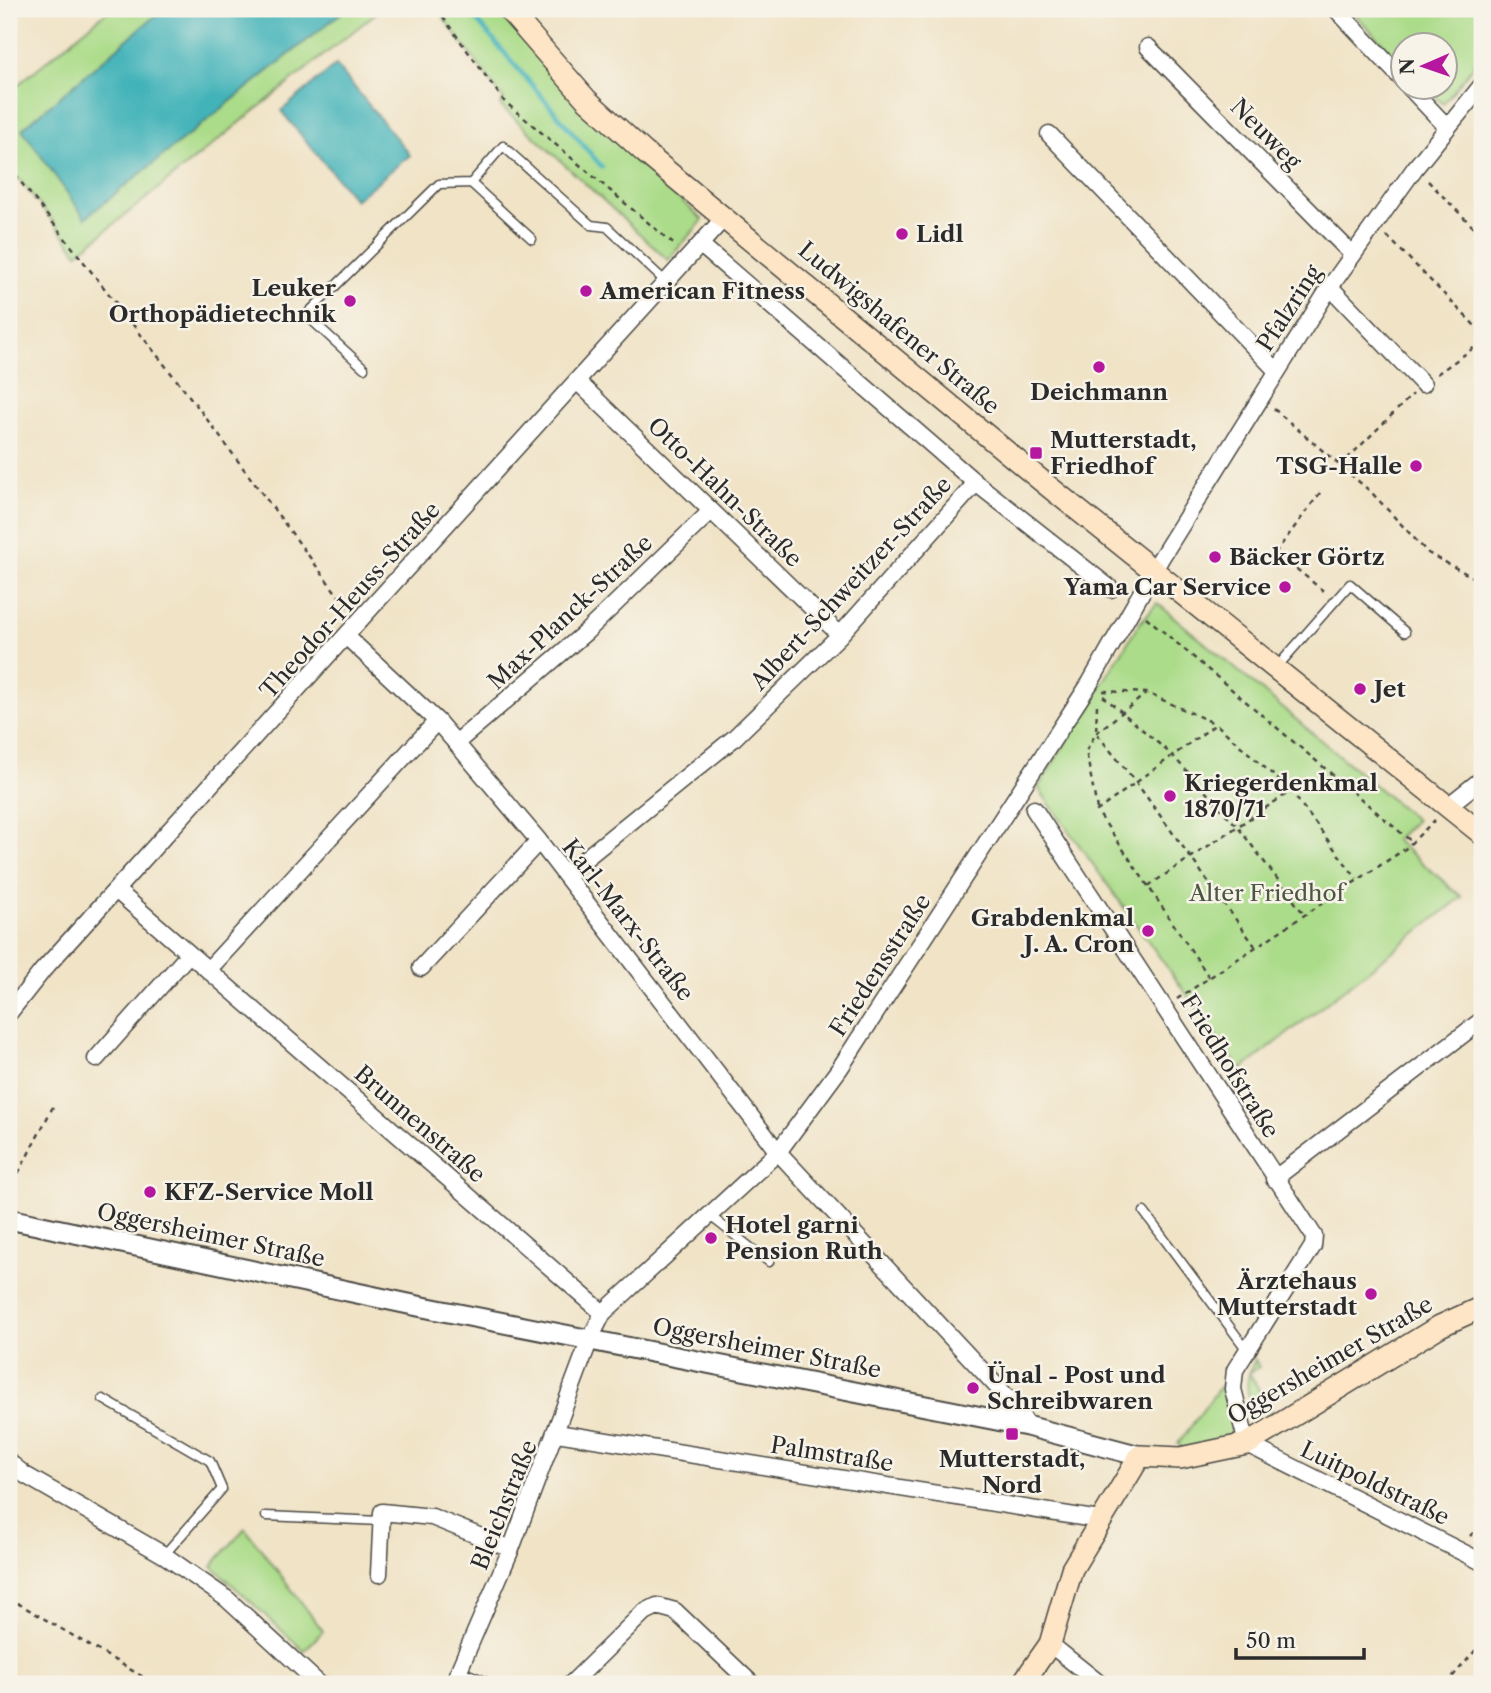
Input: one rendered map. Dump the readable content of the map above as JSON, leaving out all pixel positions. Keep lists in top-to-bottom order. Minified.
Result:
{"streets":{"main road":["Ludwigshafener Straße","Oggersheimer Straße"],"street":["Neuweg","Pfalzring","Otto-Hahn-Straße","Albert-Schweitzer-Straße","Theodor-Heuss-Straße","Max-Planck-Straße","Karl-Marx-Straße","Friedensstraße","Friedhofstraße","Brunnenstraße","Palmstraße","Luitpoldstraße","Bleichstraße"]},"crossings":[["Neuweg","Pfalzring"],["Pfalzring","Ludwigshafener Straße"],["Pfalzring","Friedensstraße"],["Ludwigshafener Straße","Theodor-Heuss-Straße"],["Ludwigshafener Straße","Friedensstraße"],["Otto-Hahn-Straße","Albert-Schweitzer-Straße"],["Otto-Hahn-Straße","Theodor-Heuss-Straße"],["Otto-Hahn-Straße","Max-Planck-Straße"],["Albert-Schweitzer-Straße","Karl-Marx-Straße"],["Theodor-Heuss-Straße","Karl-Marx-Straße"],["Theodor-Heuss-Straße","Brunnenstraße"],["Max-Planck-Straße","Karl-Marx-Straße"],["Karl-Marx-Straße","Friedensstraße"],["Karl-Marx-Straße","Oggersheimer Straße"],["Friedensstraße","Brunnenstraße"],["Friedensstraße","Oggersheimer Straße"],["Friedensstraße","Bleichstraße"],["Friedhofstraße","Oggersheimer Straße"],["Friedhofstraße","Luitpoldstraße"],["Oggersheimer Straße","Luitpoldstraße"],["Oggersheimer Straße","Bleichstraße"],["Palmstraße","Bleichstraße"]],"parks":["Alter Friedhof"],"places":{"other":["Lidl","American Fitness","Leuker Orthopädietechnik","Deichmann","TSG-Halle","Bäcker Görtz","Yama Car Service","Jet","Kriegerdenkmal 1870/71","Grabdenkmal J. A. Cron","KFZ-Service Moll","Hotel garni Pension Ruth","Ärztehaus Mutterstadt","Ünal - Post und Schreibwaren"],"transit":["Mutterstadt, Friedhof","Mutterstadt, Nord"]},"scale_bar":"50 m","north":"left"}
